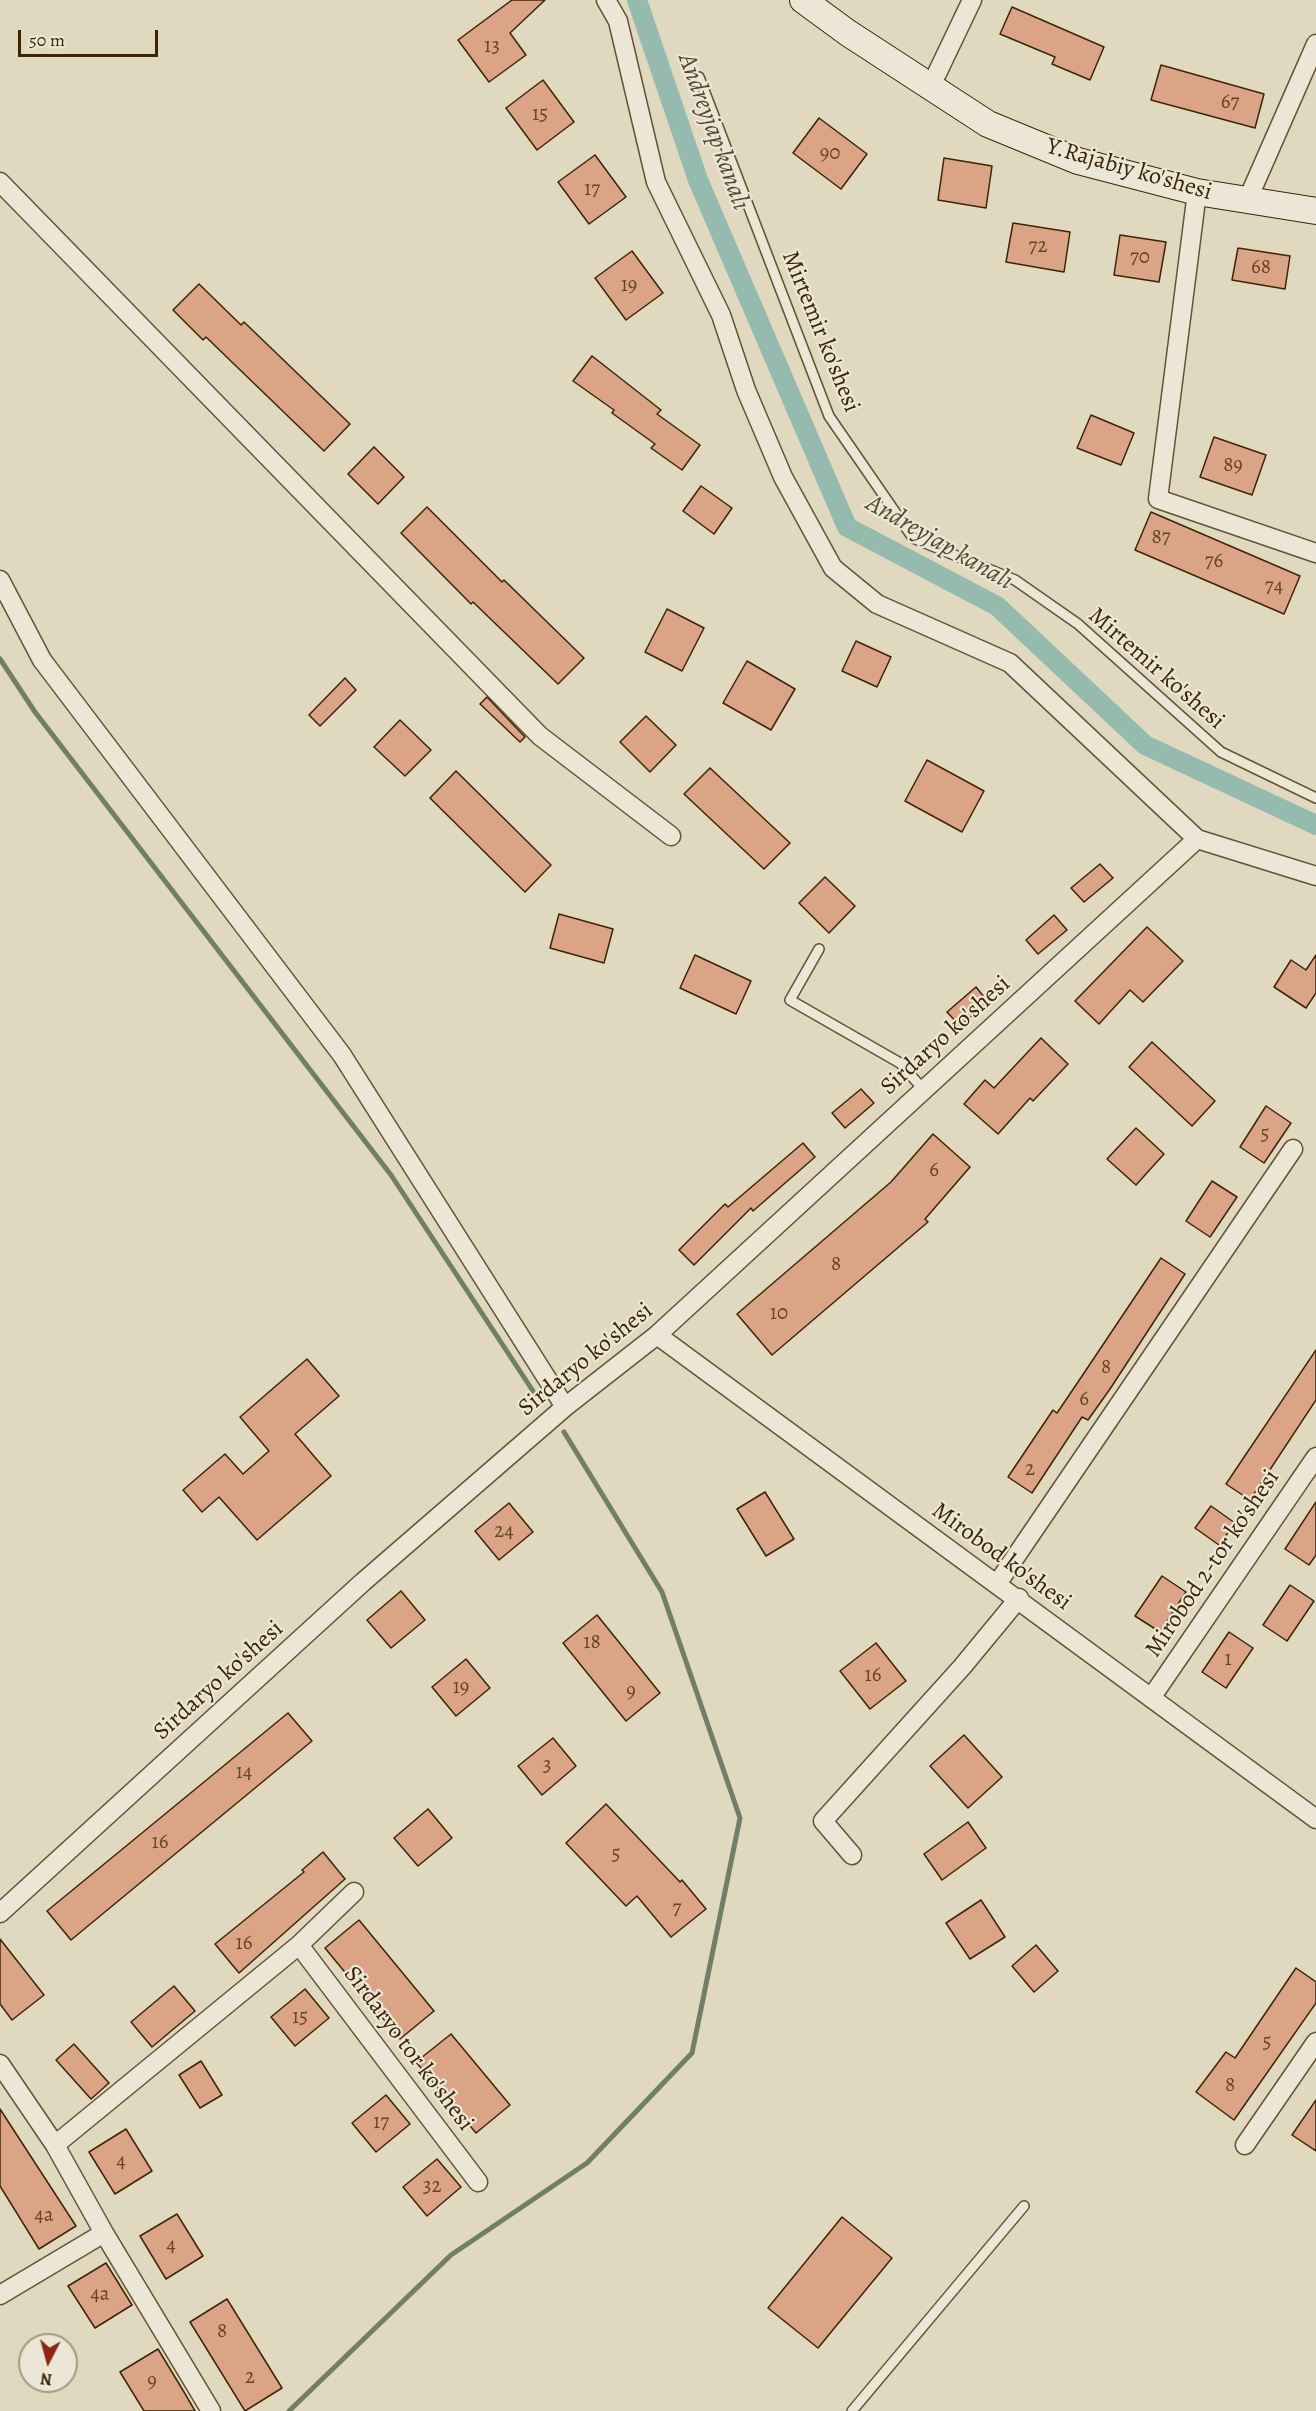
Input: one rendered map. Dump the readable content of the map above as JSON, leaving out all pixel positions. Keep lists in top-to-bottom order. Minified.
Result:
{"streets":{"street":["Y.Rajabiy ko'shesi","Sirdaryo ko'shesi","Mirobod ko'shesi","Mirobod 2-tor ko'shesi","Sirdaryo tor ko'shesi"],"lane":["Mirtemir ko'shesi"]},"crossings":[["Sirdaryo ko'shesi","Mirobod ko'shesi"],["Mirobod ko'shesi","Mirobod 2-tor ko'shesi"]],"water":["Andreyjap kanalı"],"house_numbers":["13","67","15","90","17","72","70","68","19","89","87","76","74","5","6","8","10","8","6","2","24","18","1","16","19","9","3","14","16","5","7","16","15","5","8","17","4","32","4a","4","4a","8","2","9"],"scale_bar":"50 m","north":"bottom"}
